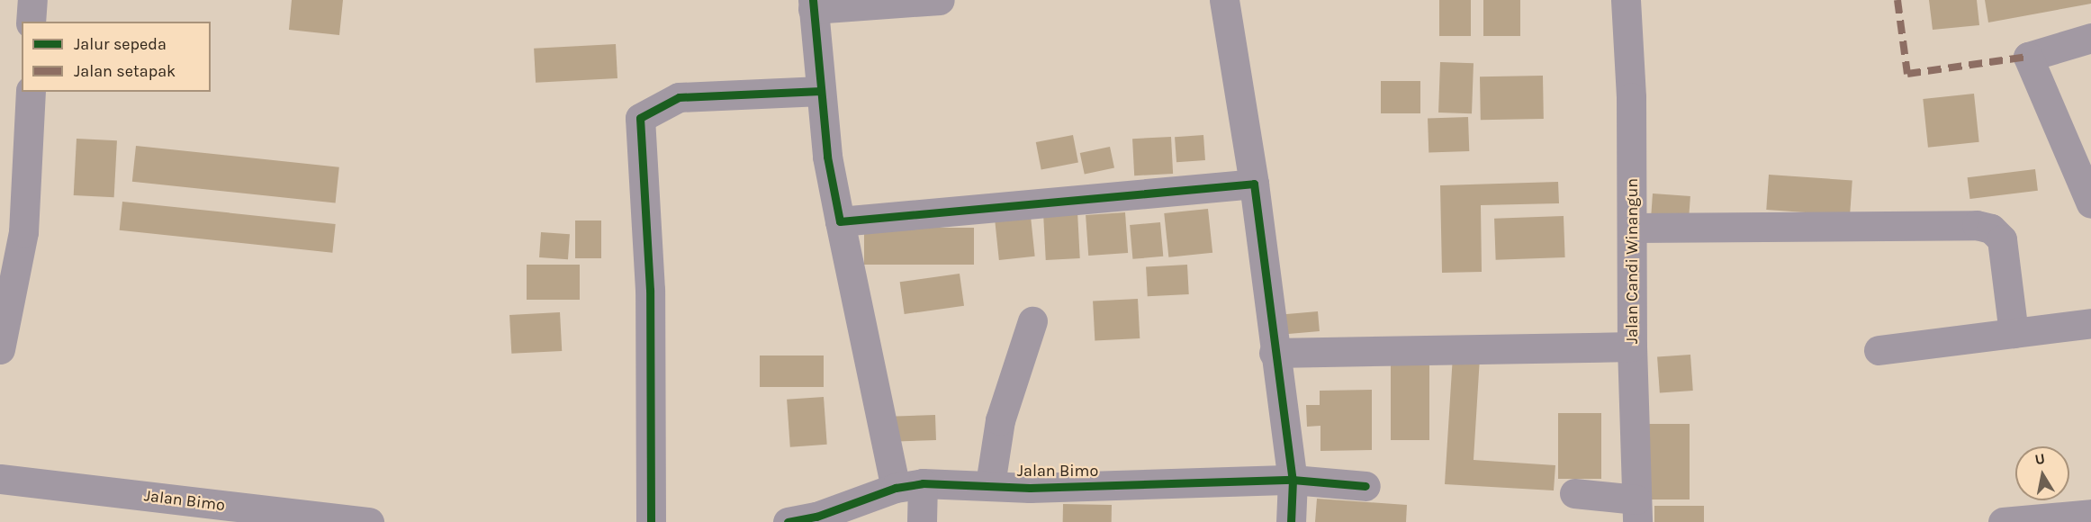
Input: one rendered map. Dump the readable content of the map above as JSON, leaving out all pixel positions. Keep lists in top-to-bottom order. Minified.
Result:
{"streets":{"street":["Jalan Candi Winangun","Jalan Bimo"]},"legend":["Jalur sepeda","Jalan setapak"],"north":"top"}
